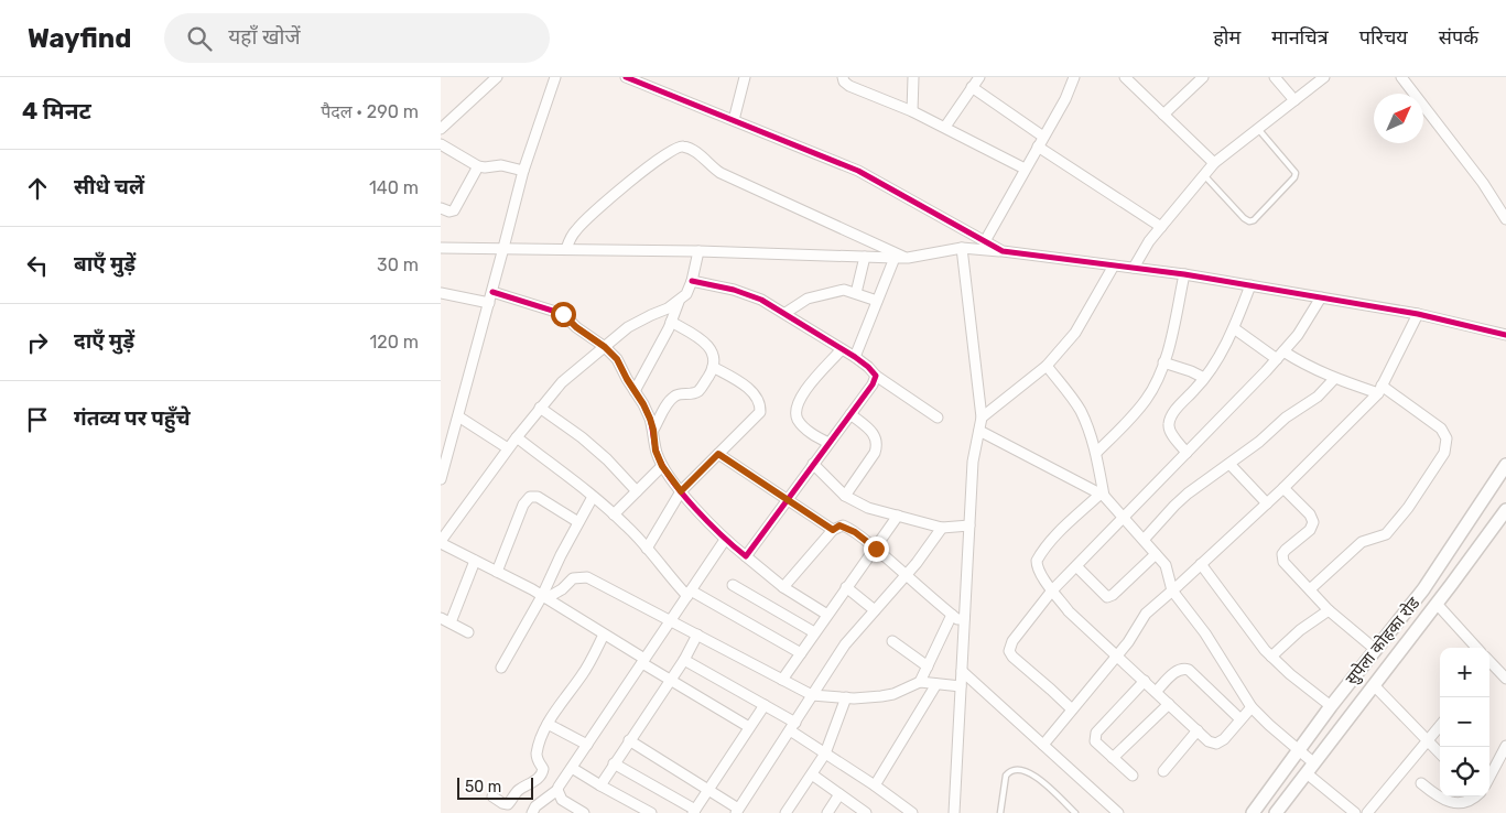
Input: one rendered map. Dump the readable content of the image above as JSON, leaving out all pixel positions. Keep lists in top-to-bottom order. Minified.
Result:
{"streets":{"street":["सुपेला कोहका रोड"]},"scale_bar":"50 m","north":"top right","page":{"header":"Wayfind","search":"यहाँ खोजें","nav":["होम","मानचित्र","परिचय","संपर्क"],"heading":["4 मिनट","पैदल · 290 m"],"list":[["सीधे चलें","140 m"],["बाएँ मुड़ें","30 m"],["दाएँ मुड़ें","120 m"],"गंतव्य पर पहुँचे"],"map_buttons":["+","−"],"scale":"50 m"}}
